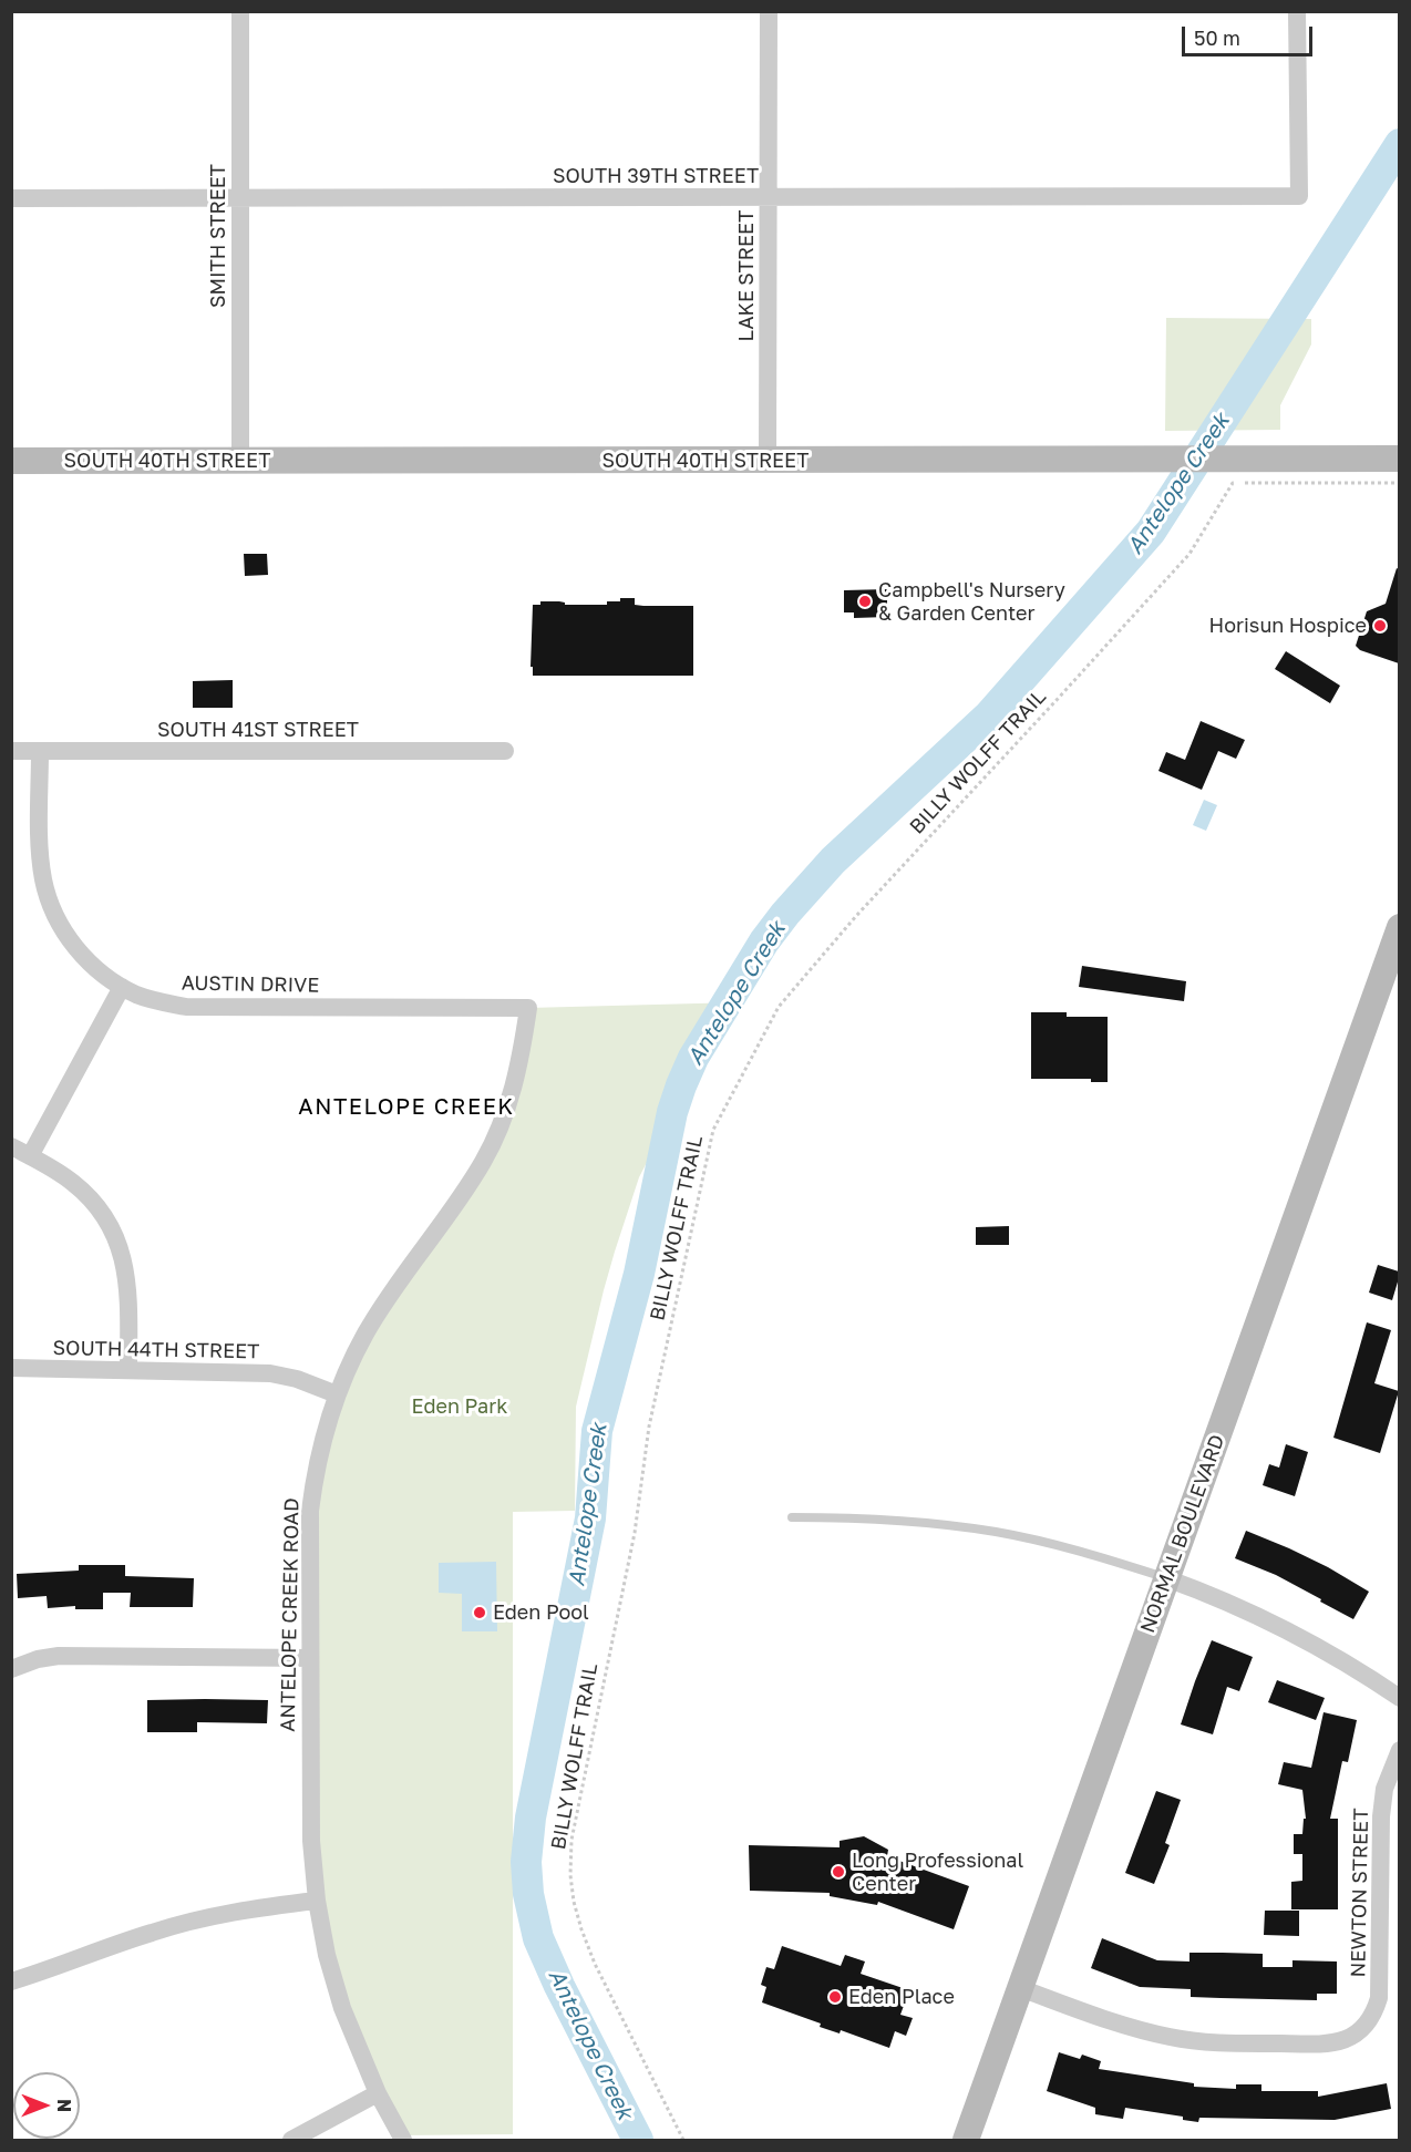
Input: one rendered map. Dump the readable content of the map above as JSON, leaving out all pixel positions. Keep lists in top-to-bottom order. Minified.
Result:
{"streets":{"main road":["SOUTH 40TH STREET","NORMAL BOULEVARD"],"street":["SOUTH 39TH STREET","SMITH STREET","LAKE STREET","SOUTH 41ST STREET","AUSTIN DRIVE","SOUTH 44TH STREET","ANTELOPE CREEK ROAD","NEWTON STREET"],"path":["BILLY WOLFF TRAIL"]},"crossings":[["SOUTH 39TH STREET","SMITH STREET"],["SOUTH 39TH STREET","LAKE STREET"],["SMITH STREET","SOUTH 40TH STREET"],["LAKE STREET","SOUTH 40TH STREET"],["SOUTH 41ST STREET","AUSTIN DRIVE"],["AUSTIN DRIVE","ANTELOPE CREEK ROAD"],["SOUTH 44TH STREET","ANTELOPE CREEK ROAD"],["NORMAL BOULEVARD","NEWTON STREET"]],"districts":["ANTELOPE CREEK"],"water":["Antelope Creek"],"parks":["Eden Park"],"places":["Campbell's Nursery & Garden Center","Horisun Hospice","Eden Pool","Long Professional Center","Eden Place"],"scale_bar":"50 m","north":"right"}
